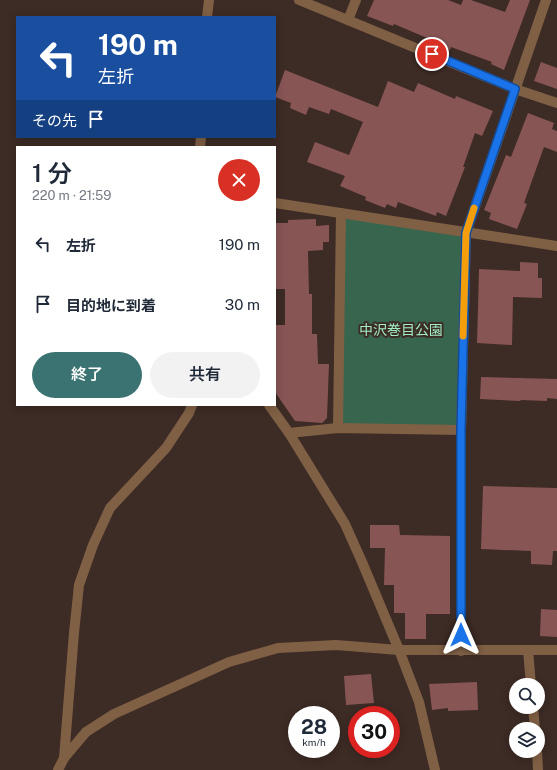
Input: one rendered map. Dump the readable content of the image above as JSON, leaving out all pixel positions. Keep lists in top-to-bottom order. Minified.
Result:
{"parks":["中沢巻目公園"],"page":{"turn":["190 m","左折"],"then":"その先","heading":["1 分","220 m · 21:59"],"list":[{"name":"左折","value":"190 m"},{"name":"目的地に到着","value":"30 m"}],"buttons":["終了","共有"],"speed":"28 km/h","limit":"30"}}
